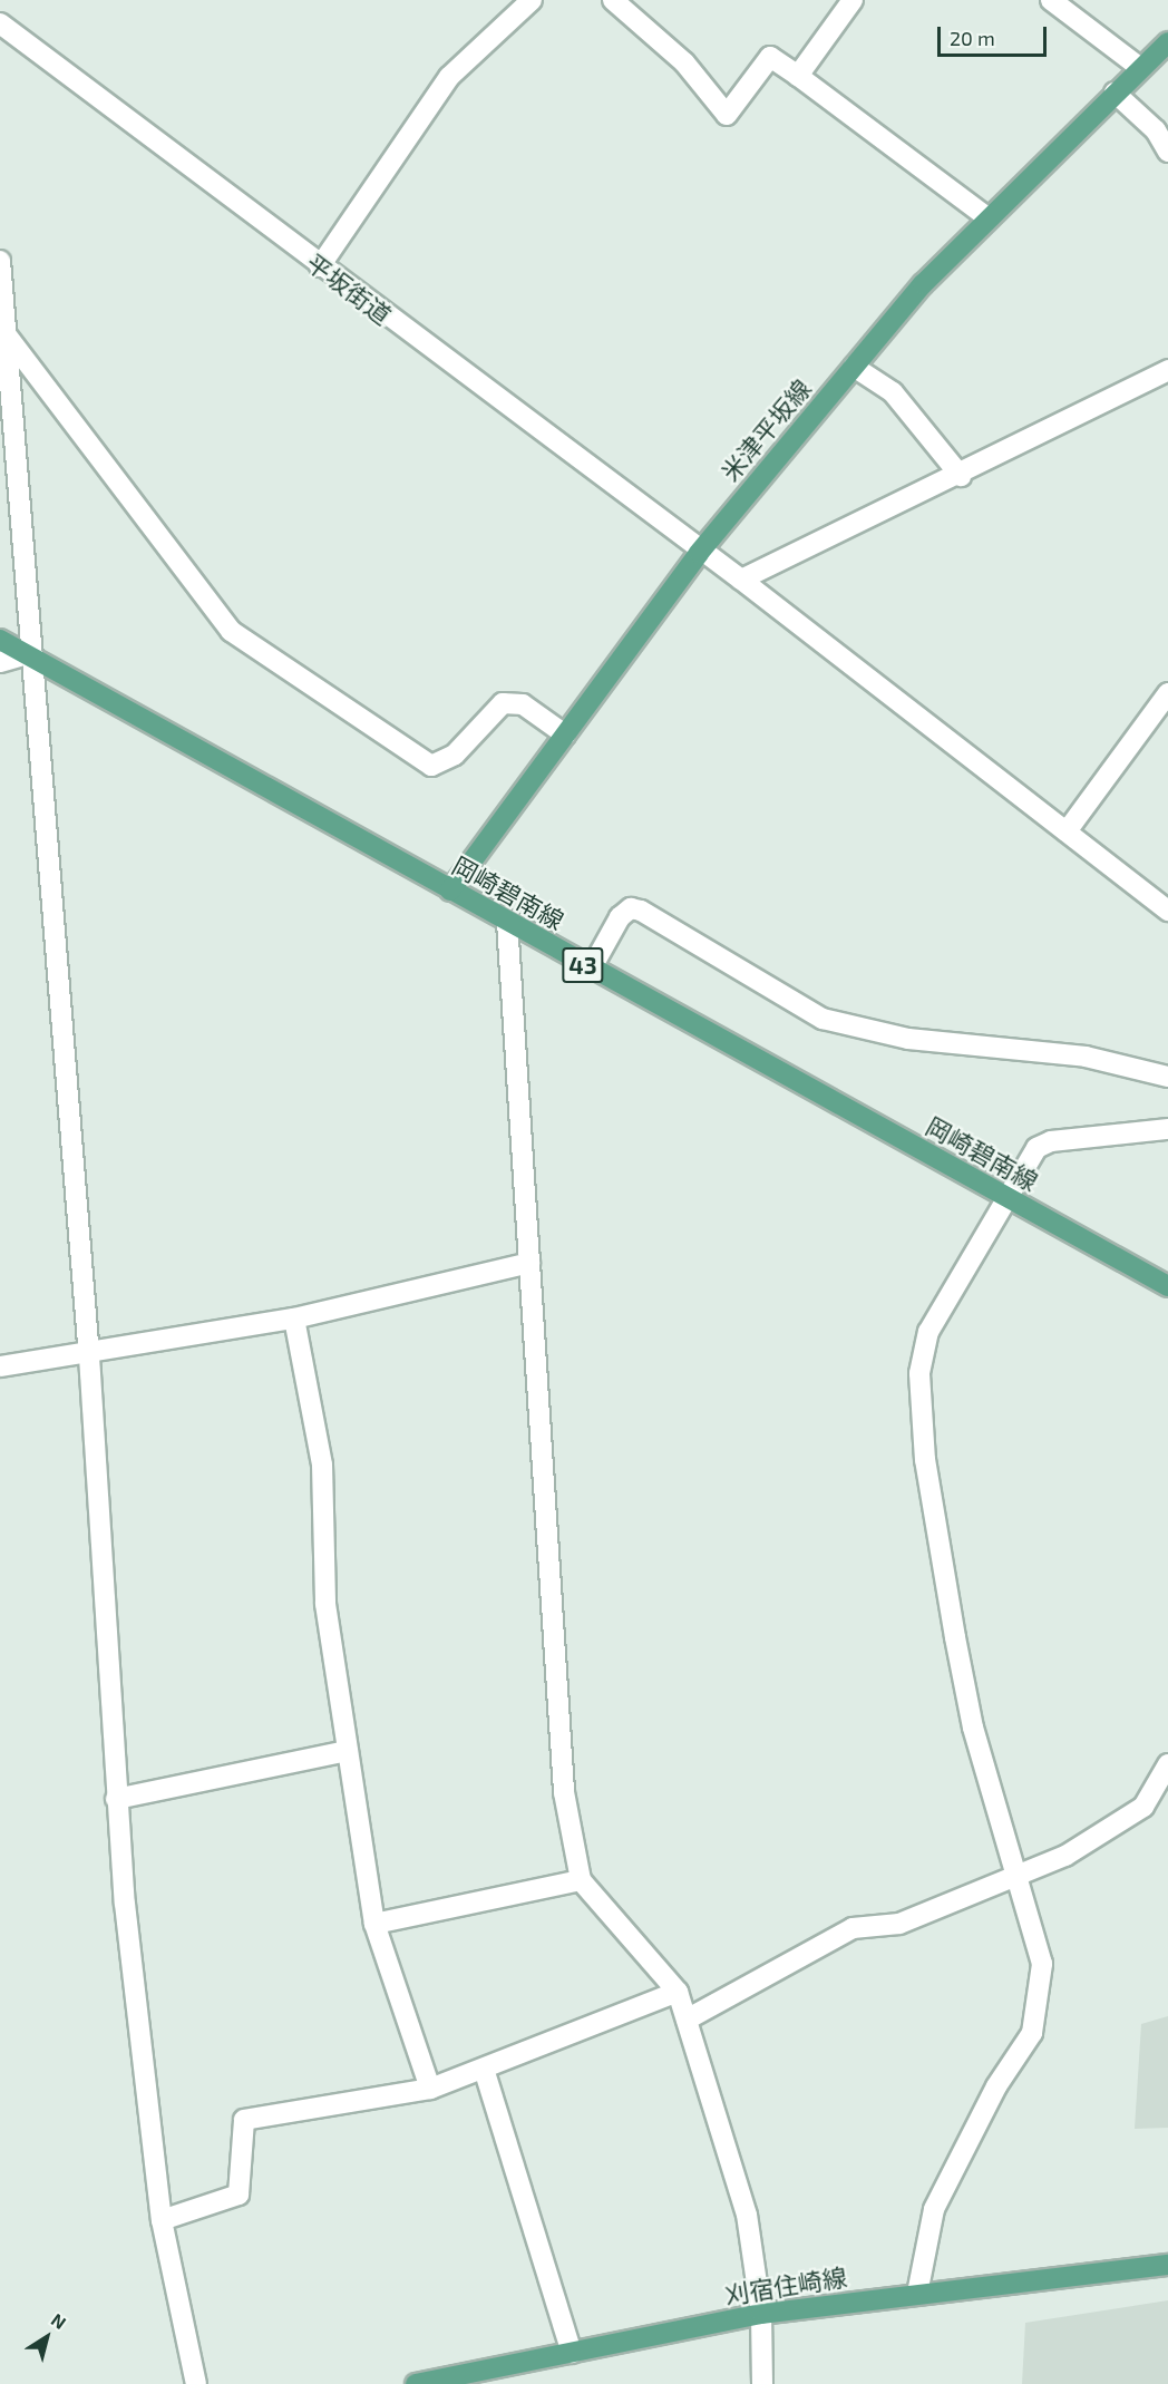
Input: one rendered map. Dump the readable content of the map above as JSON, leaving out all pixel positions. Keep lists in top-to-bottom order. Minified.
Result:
{"streets":{"main road":["米津平坂線","岡崎碧南線","43","刈宿住崎線"],"street":["平坂街道"]},"crossings":[["平坂街道","米津平坂線"],["米津平坂線","岡崎碧南線"]],"scale_bar":"20 m","north":"top right"}
